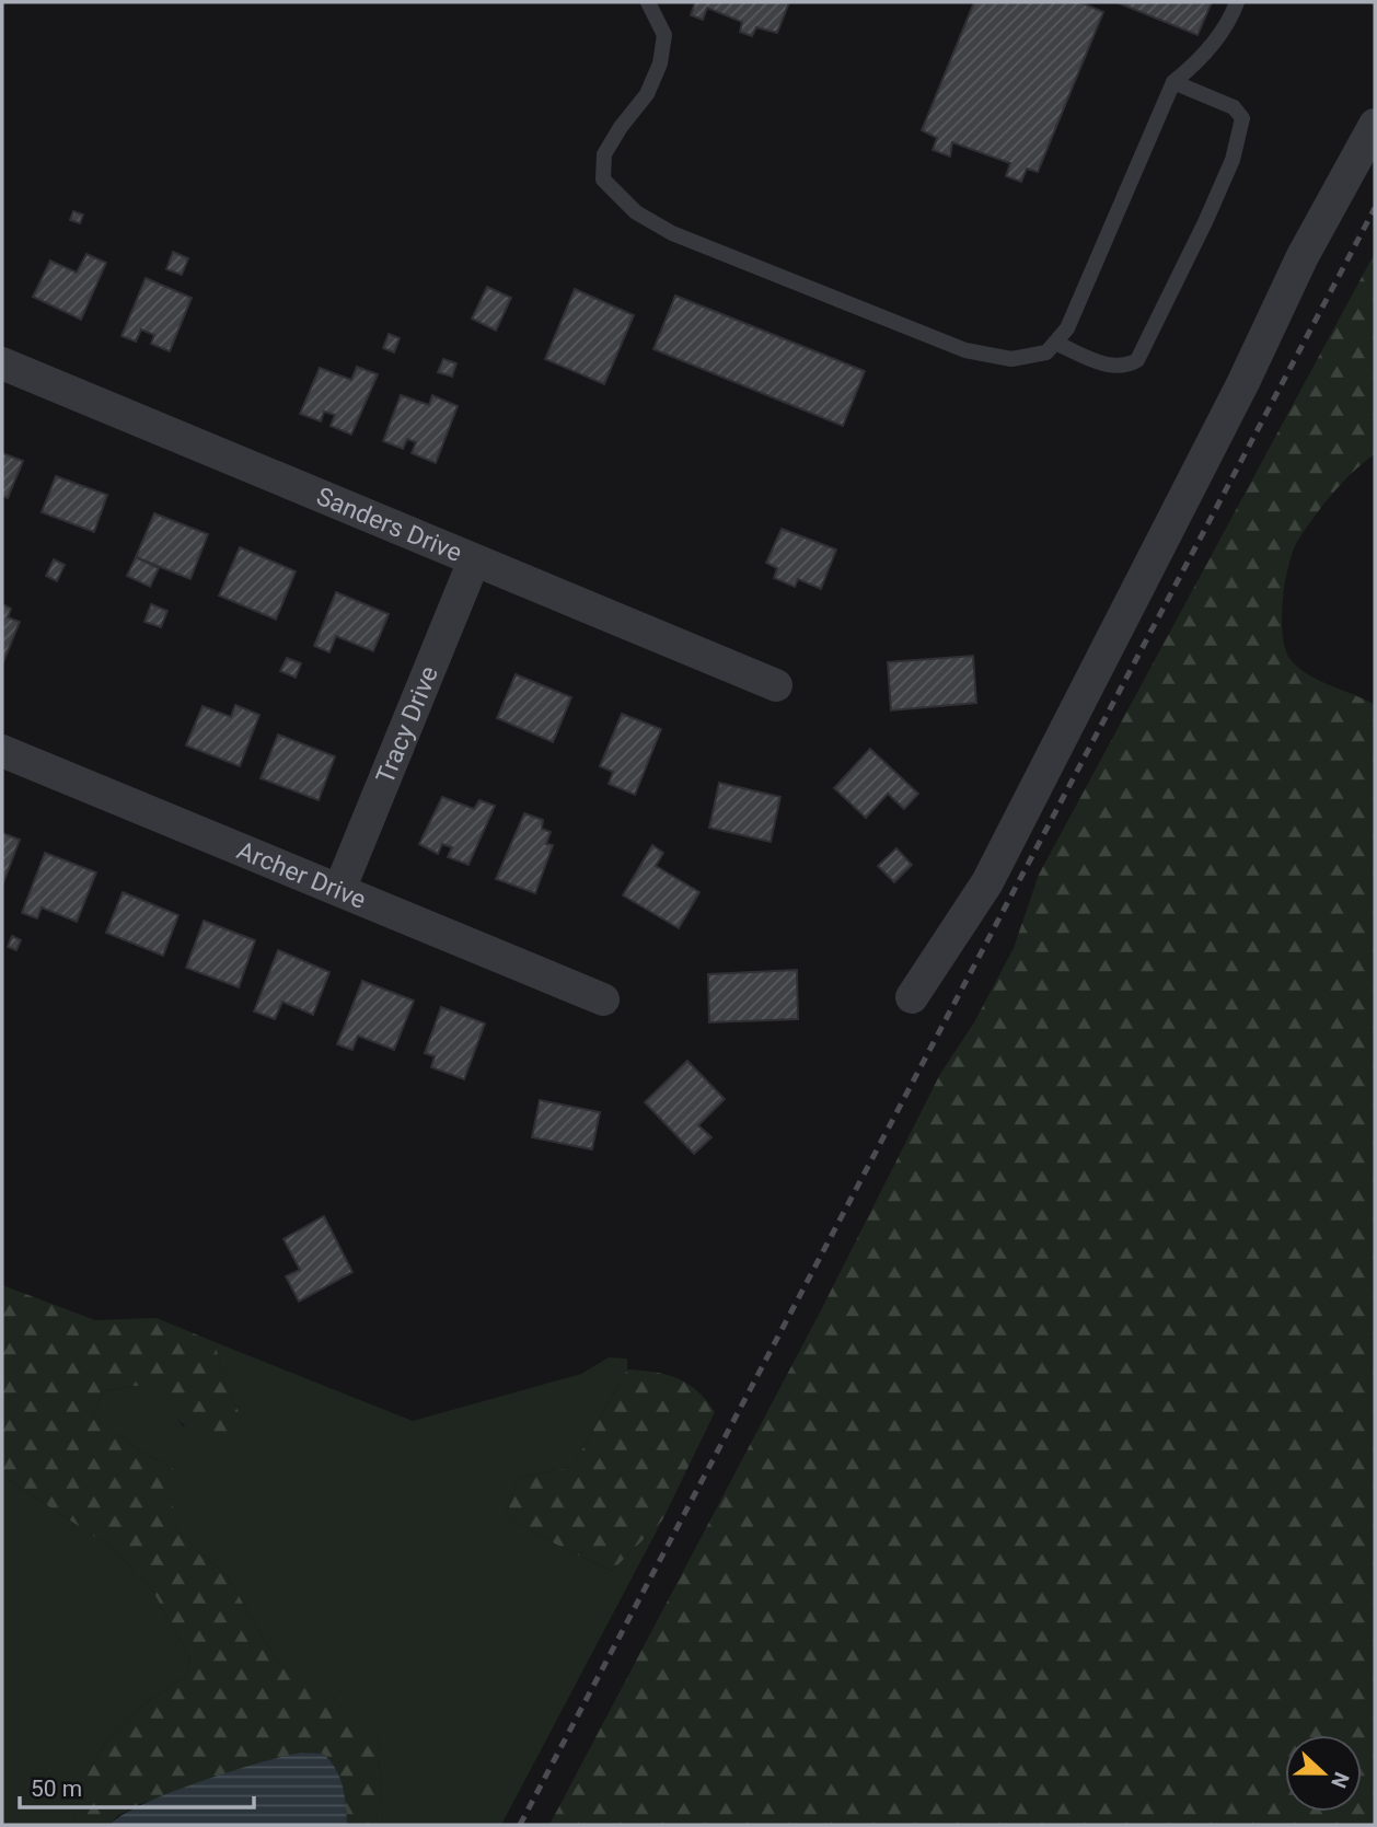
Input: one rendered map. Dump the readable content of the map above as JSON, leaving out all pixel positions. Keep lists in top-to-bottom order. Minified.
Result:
{"streets":{"street":["Sanders Drive","Tracy Drive","Archer Drive"]},"crossings":[["Sanders Drive","Tracy Drive"],["Tracy Drive","Archer Drive"]],"scale_bar":"50 m","north":"right"}
